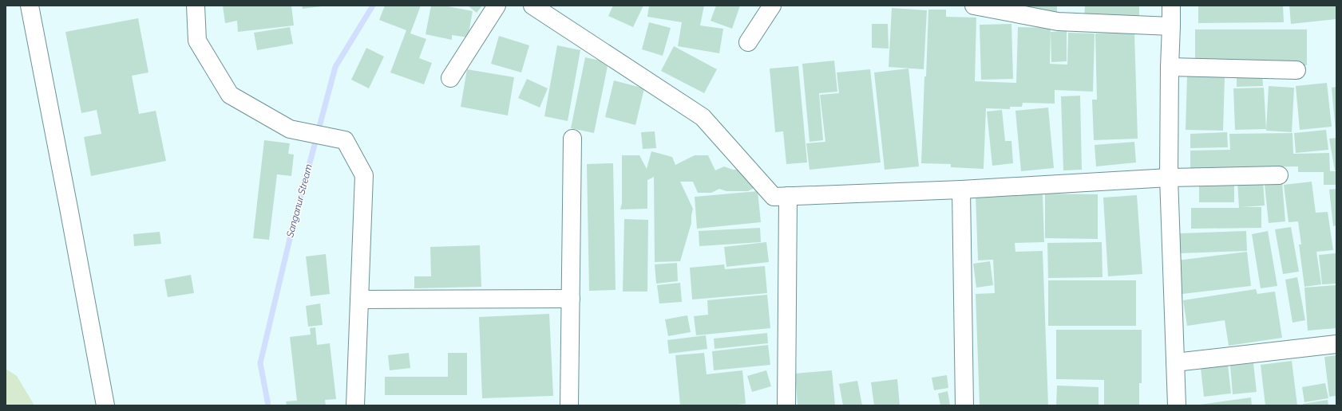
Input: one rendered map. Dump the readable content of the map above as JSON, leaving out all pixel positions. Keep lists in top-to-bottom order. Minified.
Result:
{"water":["Sanganur Stream"]}
